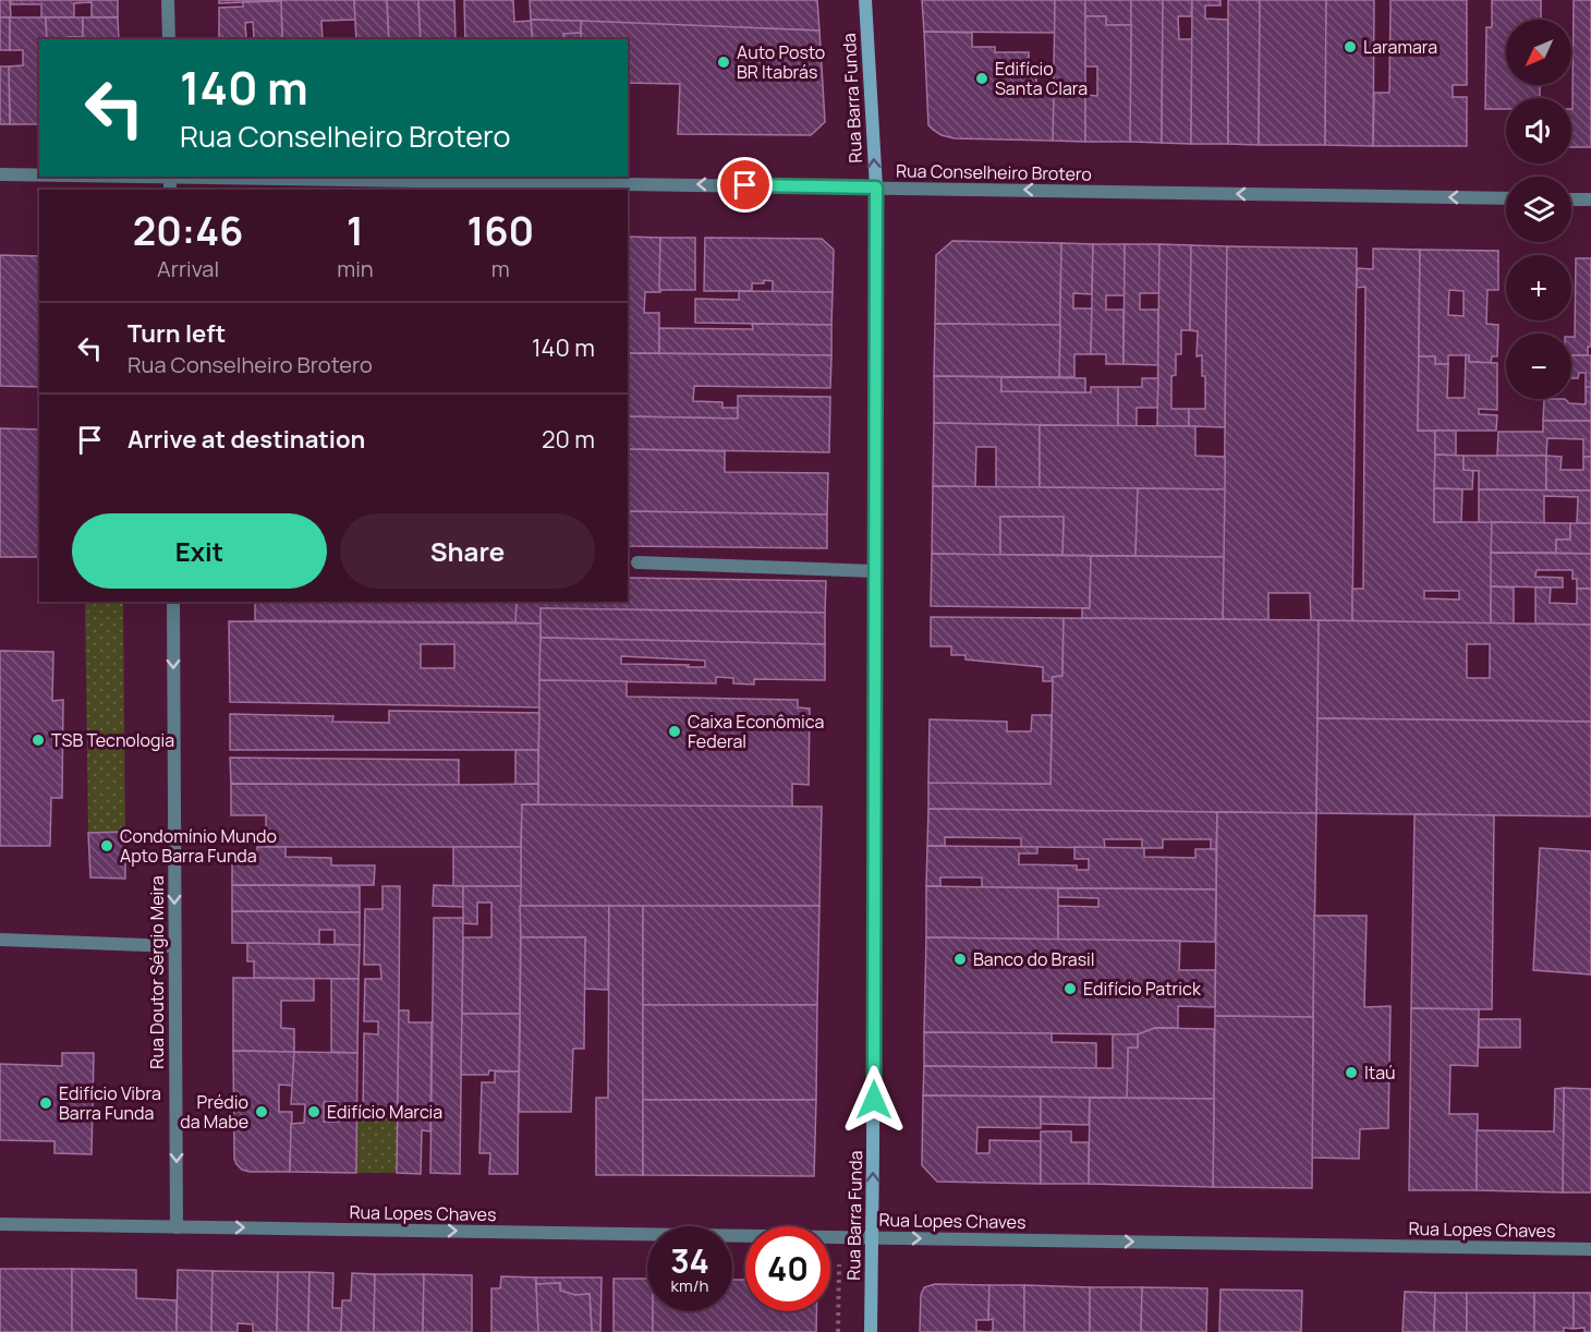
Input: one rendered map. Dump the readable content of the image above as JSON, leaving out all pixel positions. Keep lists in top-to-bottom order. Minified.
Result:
{"streets":{"street":["Rua Barra Funda","Rua Conselheiro Brotero","Rua Doutor Sérgio Meira","Rua Lopes Chaves"]},"crossings":[["Rua Barra Funda","Rua Conselheiro Brotero"],["Rua Barra Funda","Rua Lopes Chaves"],["Rua Doutor Sérgio Meira","Rua Lopes Chaves"]],"one_way":["Rua Barra Funda","Rua Conselheiro Brotero","Rua Doutor Sérgio Meira","Rua Lopes Chaves"],"places":["Laramara","Auto Posto BR Itabrás","Edifício Santa Clara","Caixa Econômica Federal","TSB Tecnologia","Condomínio Mundo Apto Barra Funda","Banco do Brasil","Edifício Patrick","Itaú","Edifício Vibra Barra Funda","Prédio da Mabe","Edifício Marcia"],"north":"bottom left","page":{"map_buttons":["+","−"],"turn":["140 m","Rua Conselheiro Brotero"],"eta":["20:46","Arrival","1","min","160","m"],"list":[{"name":"Turn left","note":"Rua Conselheiro Brotero","value":"140 m"},{"name":"Arrive at destination","value":"20 m"}],"buttons":["Exit","Share"],"speed":"34 km/h","limit":"40"}}
